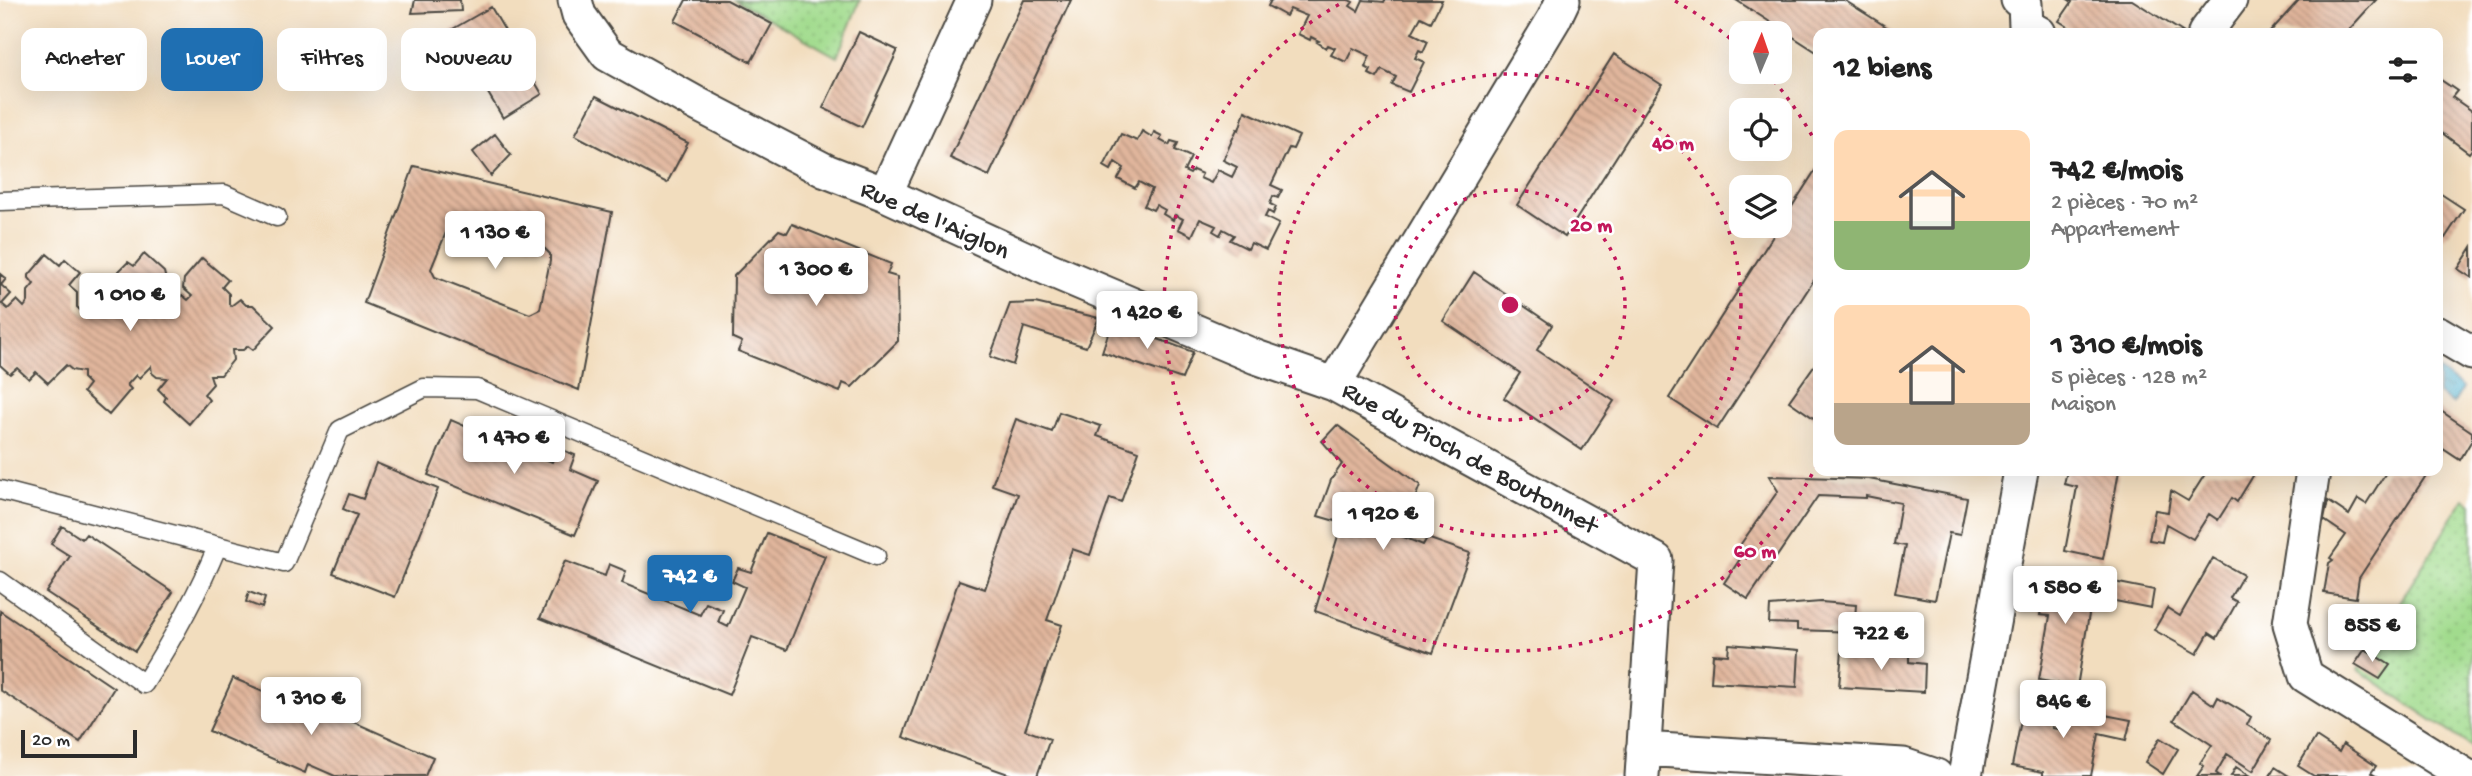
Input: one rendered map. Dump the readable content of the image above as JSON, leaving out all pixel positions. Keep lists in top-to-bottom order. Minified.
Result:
{"streets":{"street":["Rue de l'Aiglon","Rue du Pioch de Boutonnet"]},"crossings":[["Rue de l'Aiglon","Rue du Pioch de Boutonnet"]],"scale_bar":"20 m","north":"top","page":{"chip":["Acheter","Louer","Filtres","Nouveau"],"heading":"12 biens","list":[{"name":"742 €/mois","note":"2 pièces · 70 m² · Appartement"},{"name":"1 310 €/mois","note":"5 pièces · 128 m² · Maison"}],"price":["1 130 €","1 300 €","1 010 €","1 420 €","1 470 €","1 920 €","742 €","1 580 €","855 €","722 €","1 310 €","846 €"],"scale":"20 m"},"rings":["40 m","20 m","60 m"]}
